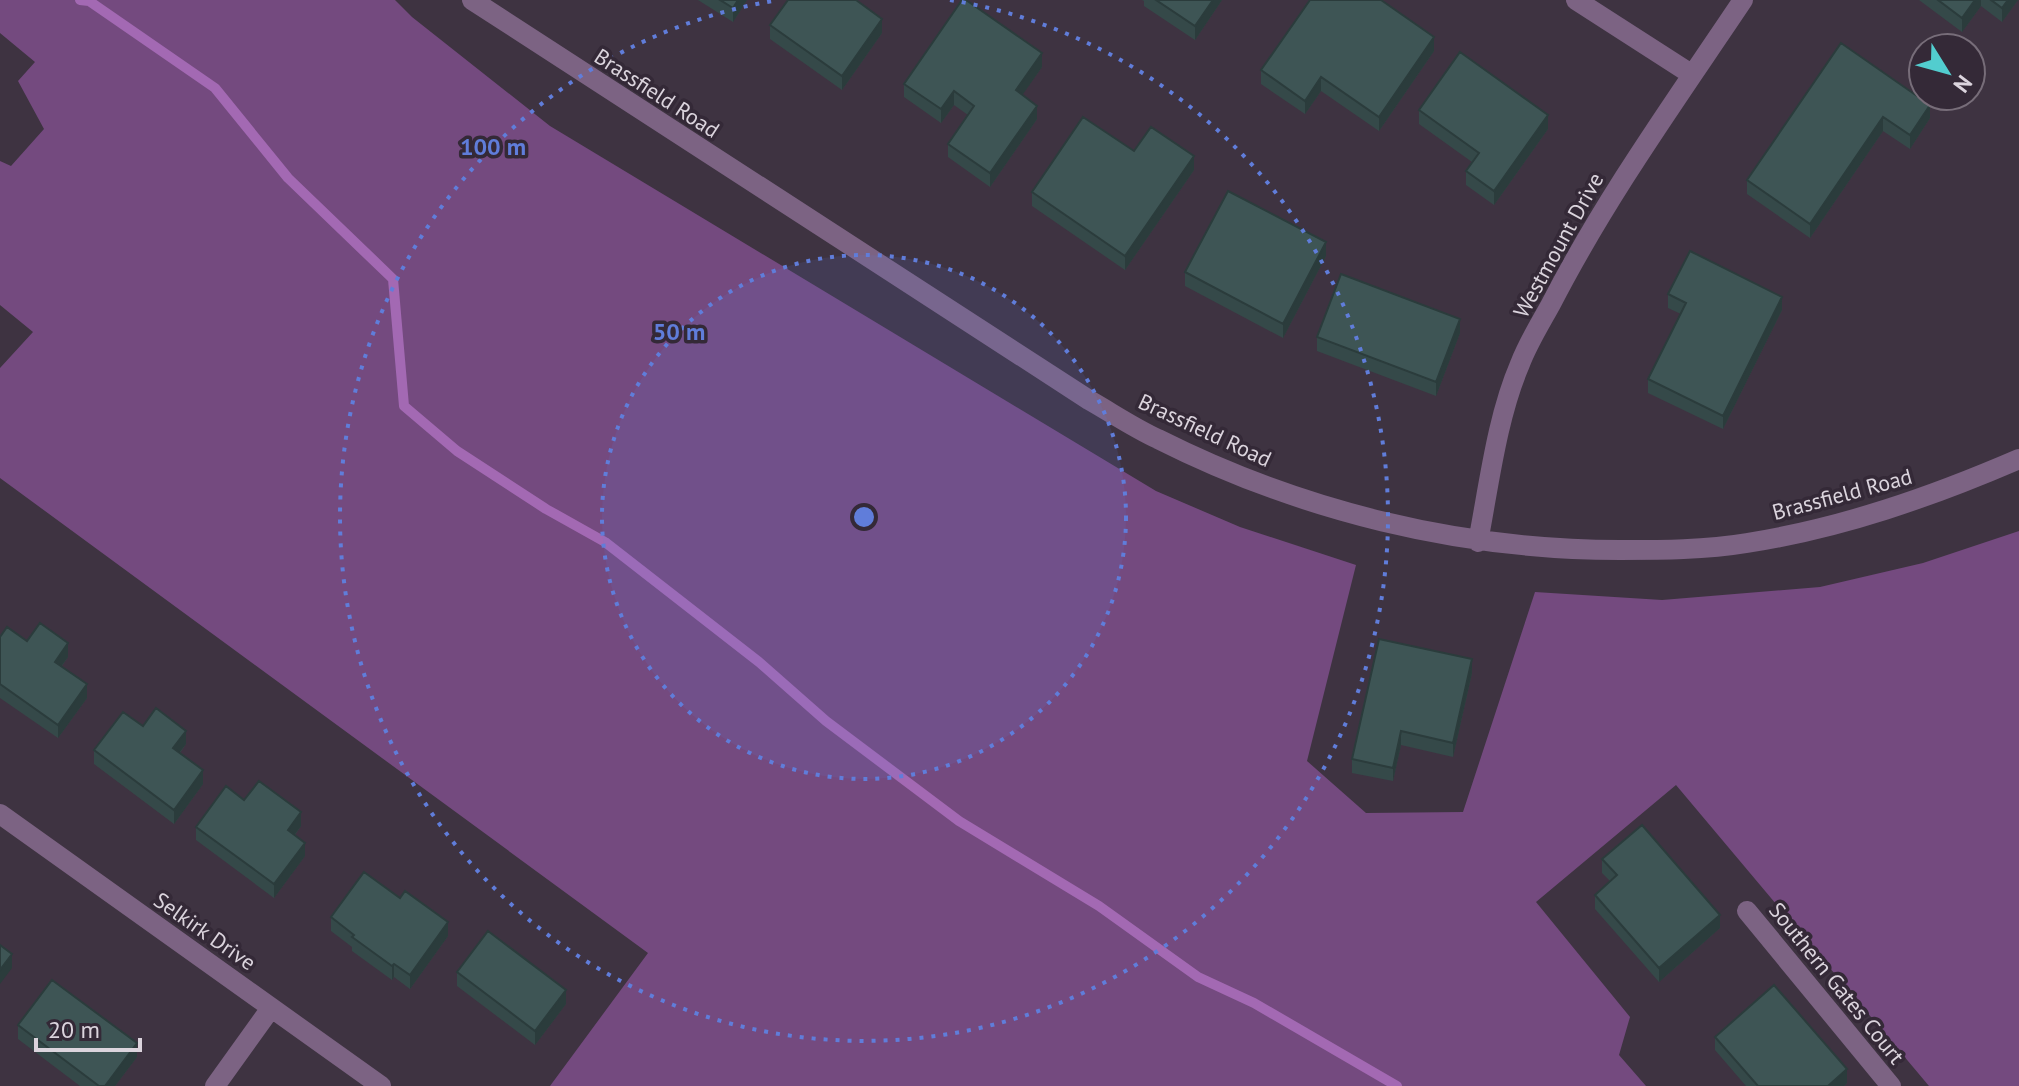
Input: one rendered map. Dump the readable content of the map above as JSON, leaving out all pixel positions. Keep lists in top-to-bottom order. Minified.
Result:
{"streets":{"street":["Brassfield Road","Westmount Drive","Selkirk Drive","Southern Gates Court"]},"crossings":[["Brassfield Road","Westmount Drive"]],"scale_bar":"20 m","north":"bottom right","rings":["100 m","50 m"]}
